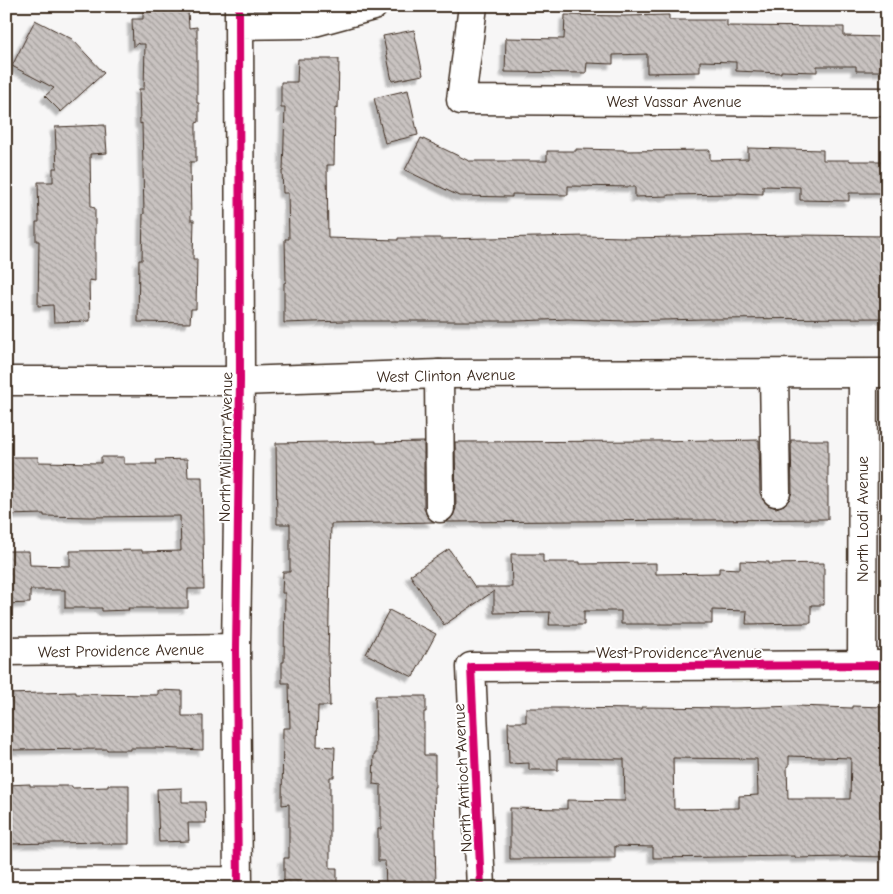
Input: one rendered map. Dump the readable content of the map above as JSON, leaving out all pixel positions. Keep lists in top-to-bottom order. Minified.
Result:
{"streets":{"street":["West Vassar Avenue","West Clinton Avenue","North Milburn Avenue","North Lodi Avenue","West Providence Avenue","North Antioch Avenue"]},"crossings":[["West Clinton Avenue","North Milburn Avenue"],["West Clinton Avenue","North Lodi Avenue"],["North Milburn Avenue","West Providence Avenue"],["North Lodi Avenue","West Providence Avenue"],["West Providence Avenue","North Antioch Avenue"]]}
